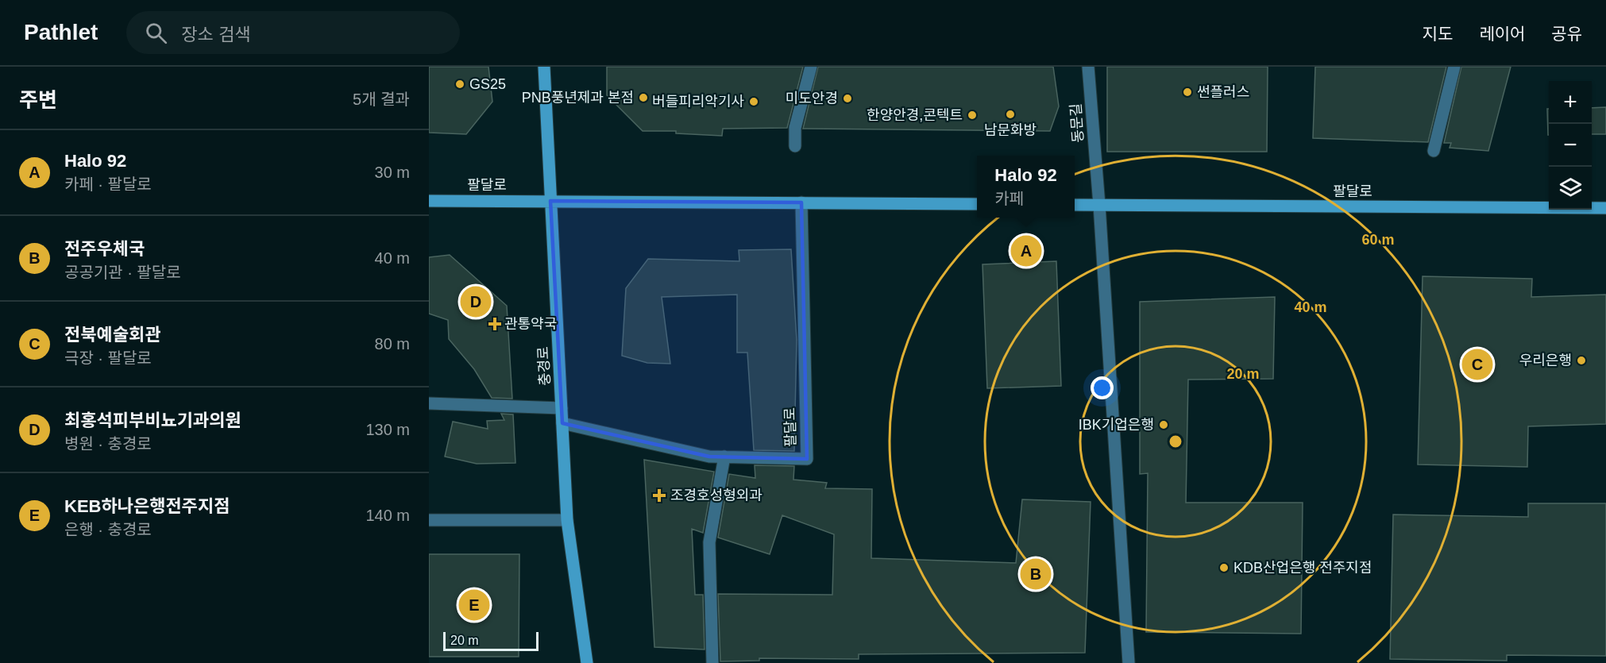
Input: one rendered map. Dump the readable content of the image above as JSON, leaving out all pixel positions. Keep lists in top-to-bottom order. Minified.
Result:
{"streets":{"street":["동문길","팔달로","충경로"]},"crossings":[["동문길","팔달로"],["팔달로","충경로"]],"places":{"other":["GS25","썬플러스","PNB풍년제과 본점","미도안경","버들피리악기사","남문화방","한양안경,콘텍트","우리은행","IBK기업은행","KDB산업은행 전주지점"],"health":["관통약국","조경호성형외과"]},"scale_bar":"20 m","page":{"header":"Pathlet","search":"장소 검색","nav":["지도","레이어","공유"],"heading":["주변","5개 결과"],"map_buttons":["+","−"],"list":[{"mark":"A","name":"Halo 92","note":"카페 · 팔달로","value":"30 m"},{"mark":"B","name":"전주우체국","note":"공공기관 · 팔달로","value":"40 m"},{"mark":"C","name":"전북예술회관","note":"극장 · 팔달로","value":"80 m"},{"mark":"D","name":"최홍석피부비뇨기과의원","note":"병원 · 충경로","value":"130 m"},{"mark":"E","name":"KEB하나은행전주지점","note":"은행 · 충경로","value":"140 m"}],"popup":["Halo 92","카페"],"pins":["A","D","C","B","E"],"scale":"20 m"},"rings":["60 m","40 m","20 m"]}
